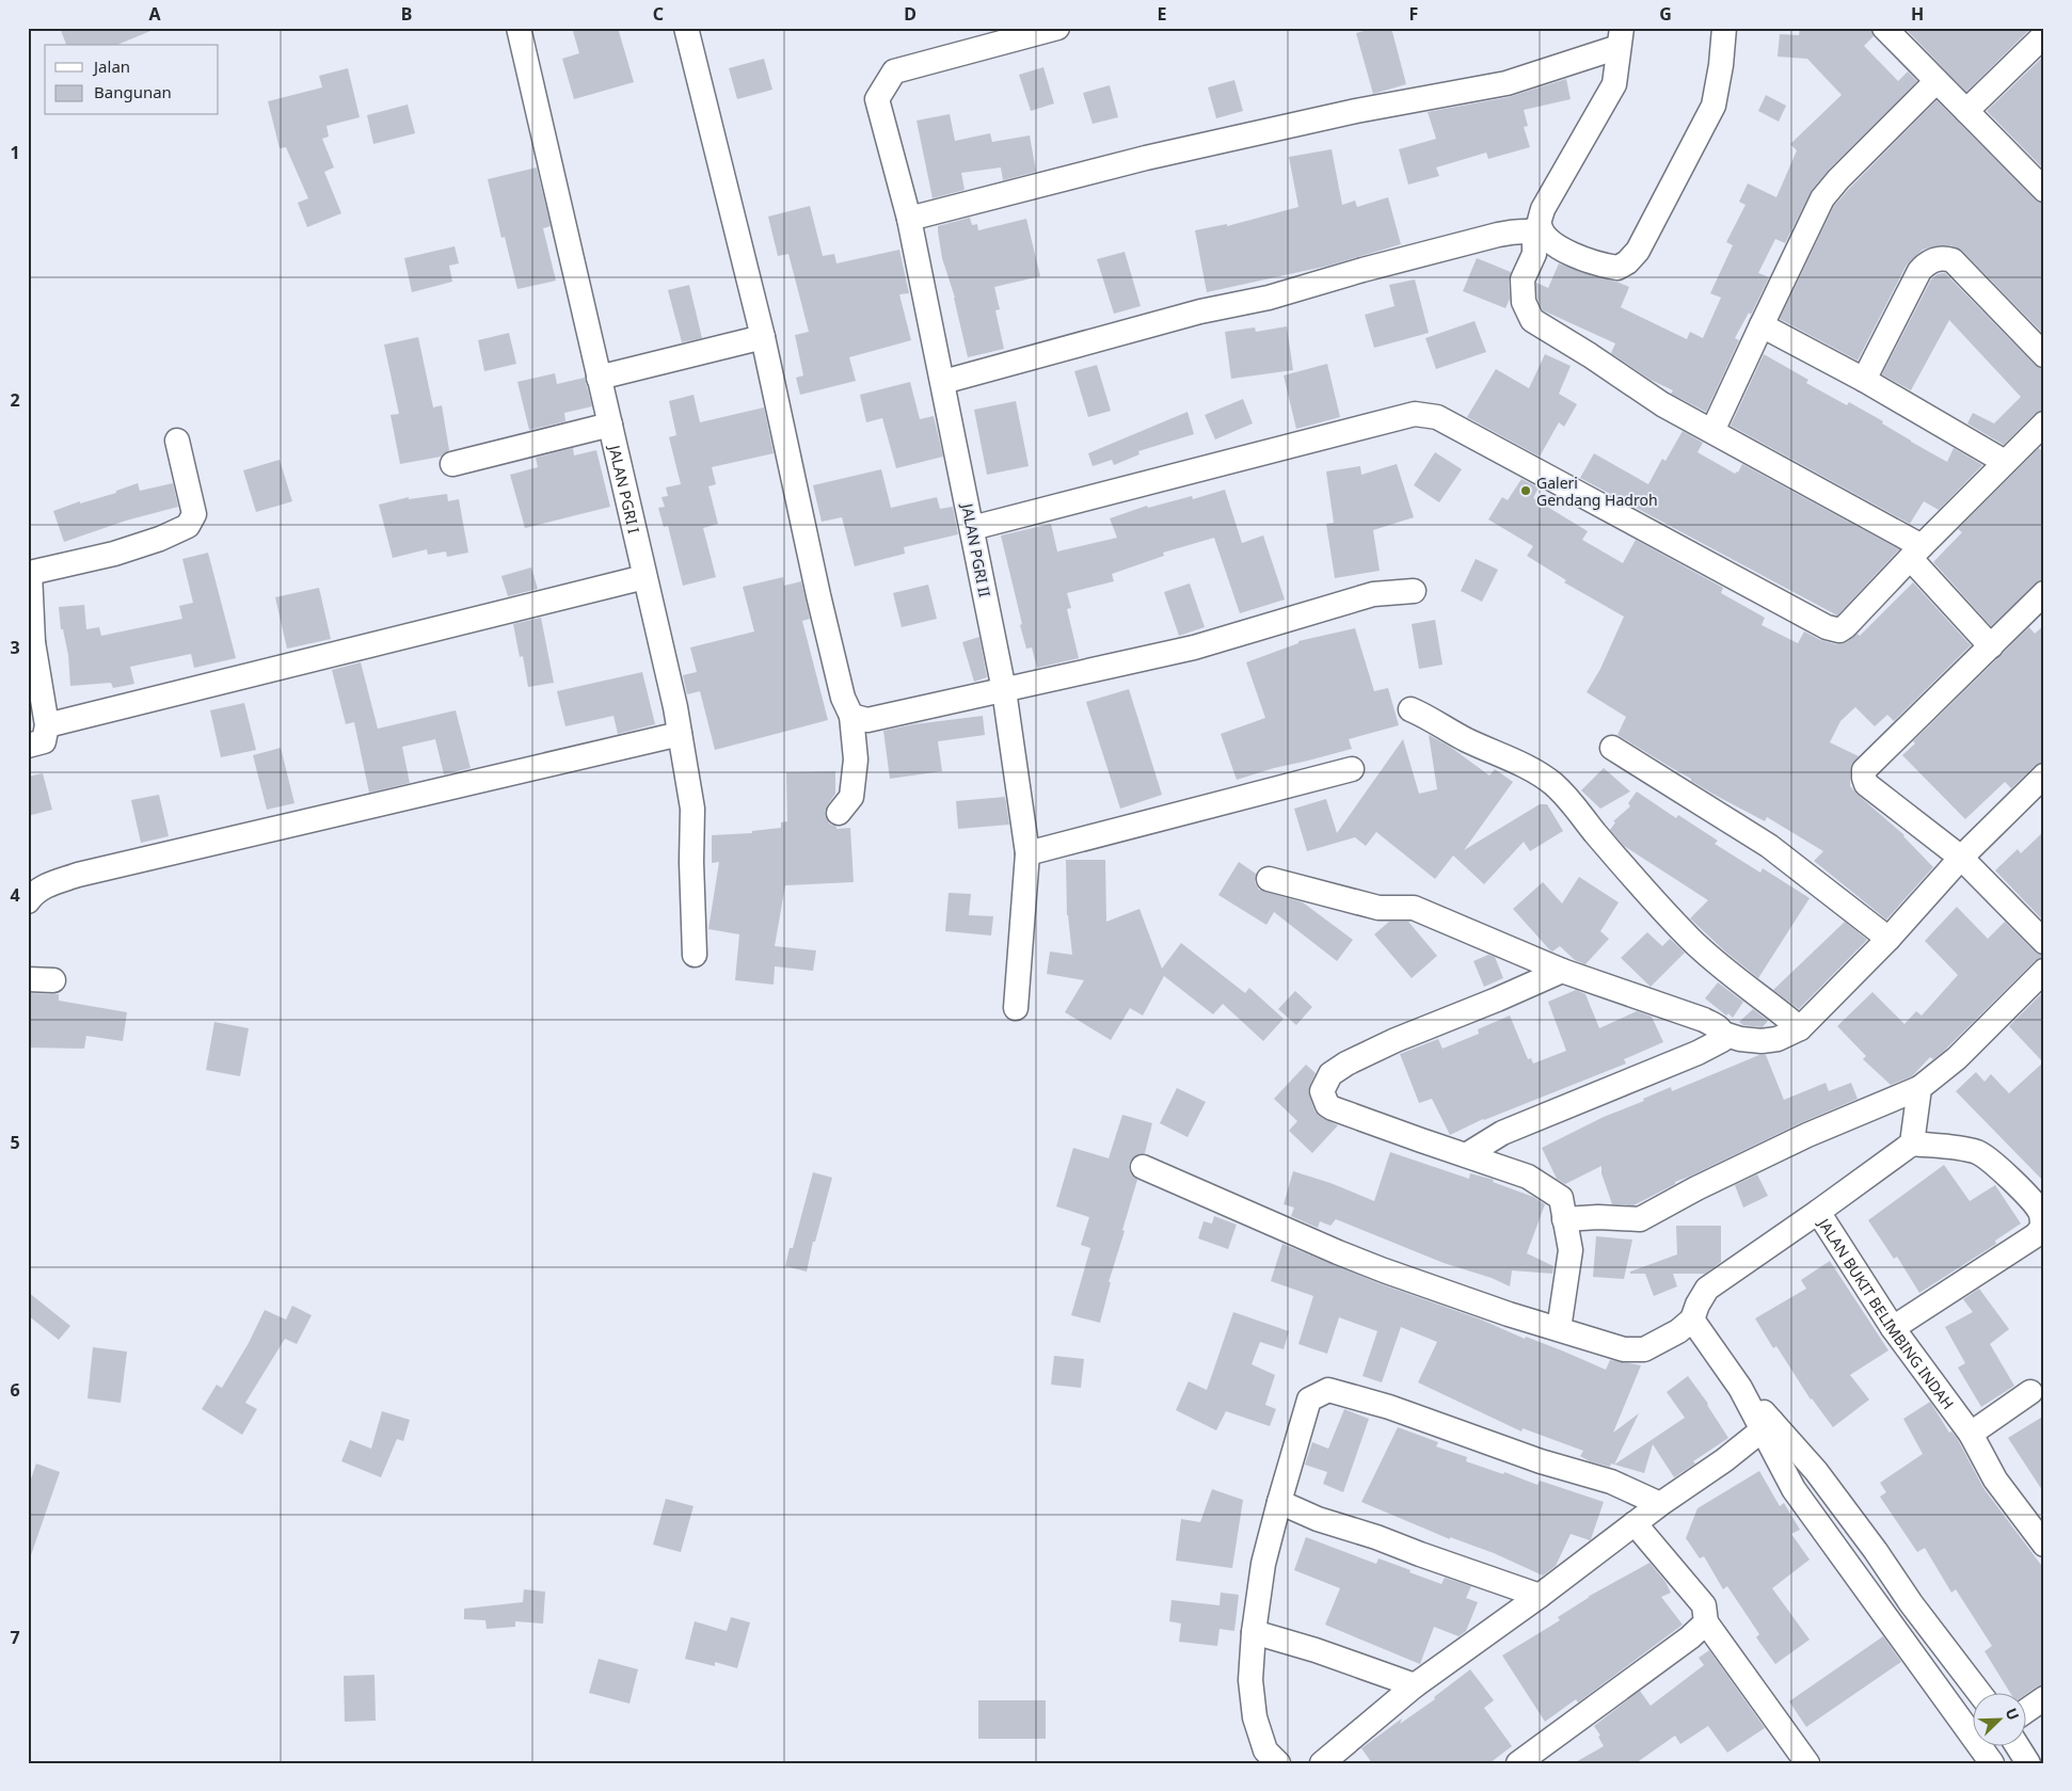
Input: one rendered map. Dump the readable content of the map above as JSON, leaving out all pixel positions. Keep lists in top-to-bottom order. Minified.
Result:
{"streets":{"street":["JALAN PGRI I","JALAN PGRI II","JALAN BUKIT BELIMBING INDAH"]},"places":["Galeri Gendang Hadroh"],"legend":["Jalan","Bangunan"],"north":"top right","grid":{"columns":["A","B","C","D","E","F","G","H"],"rows":["1","2","3","4","5","6","7"]}}
